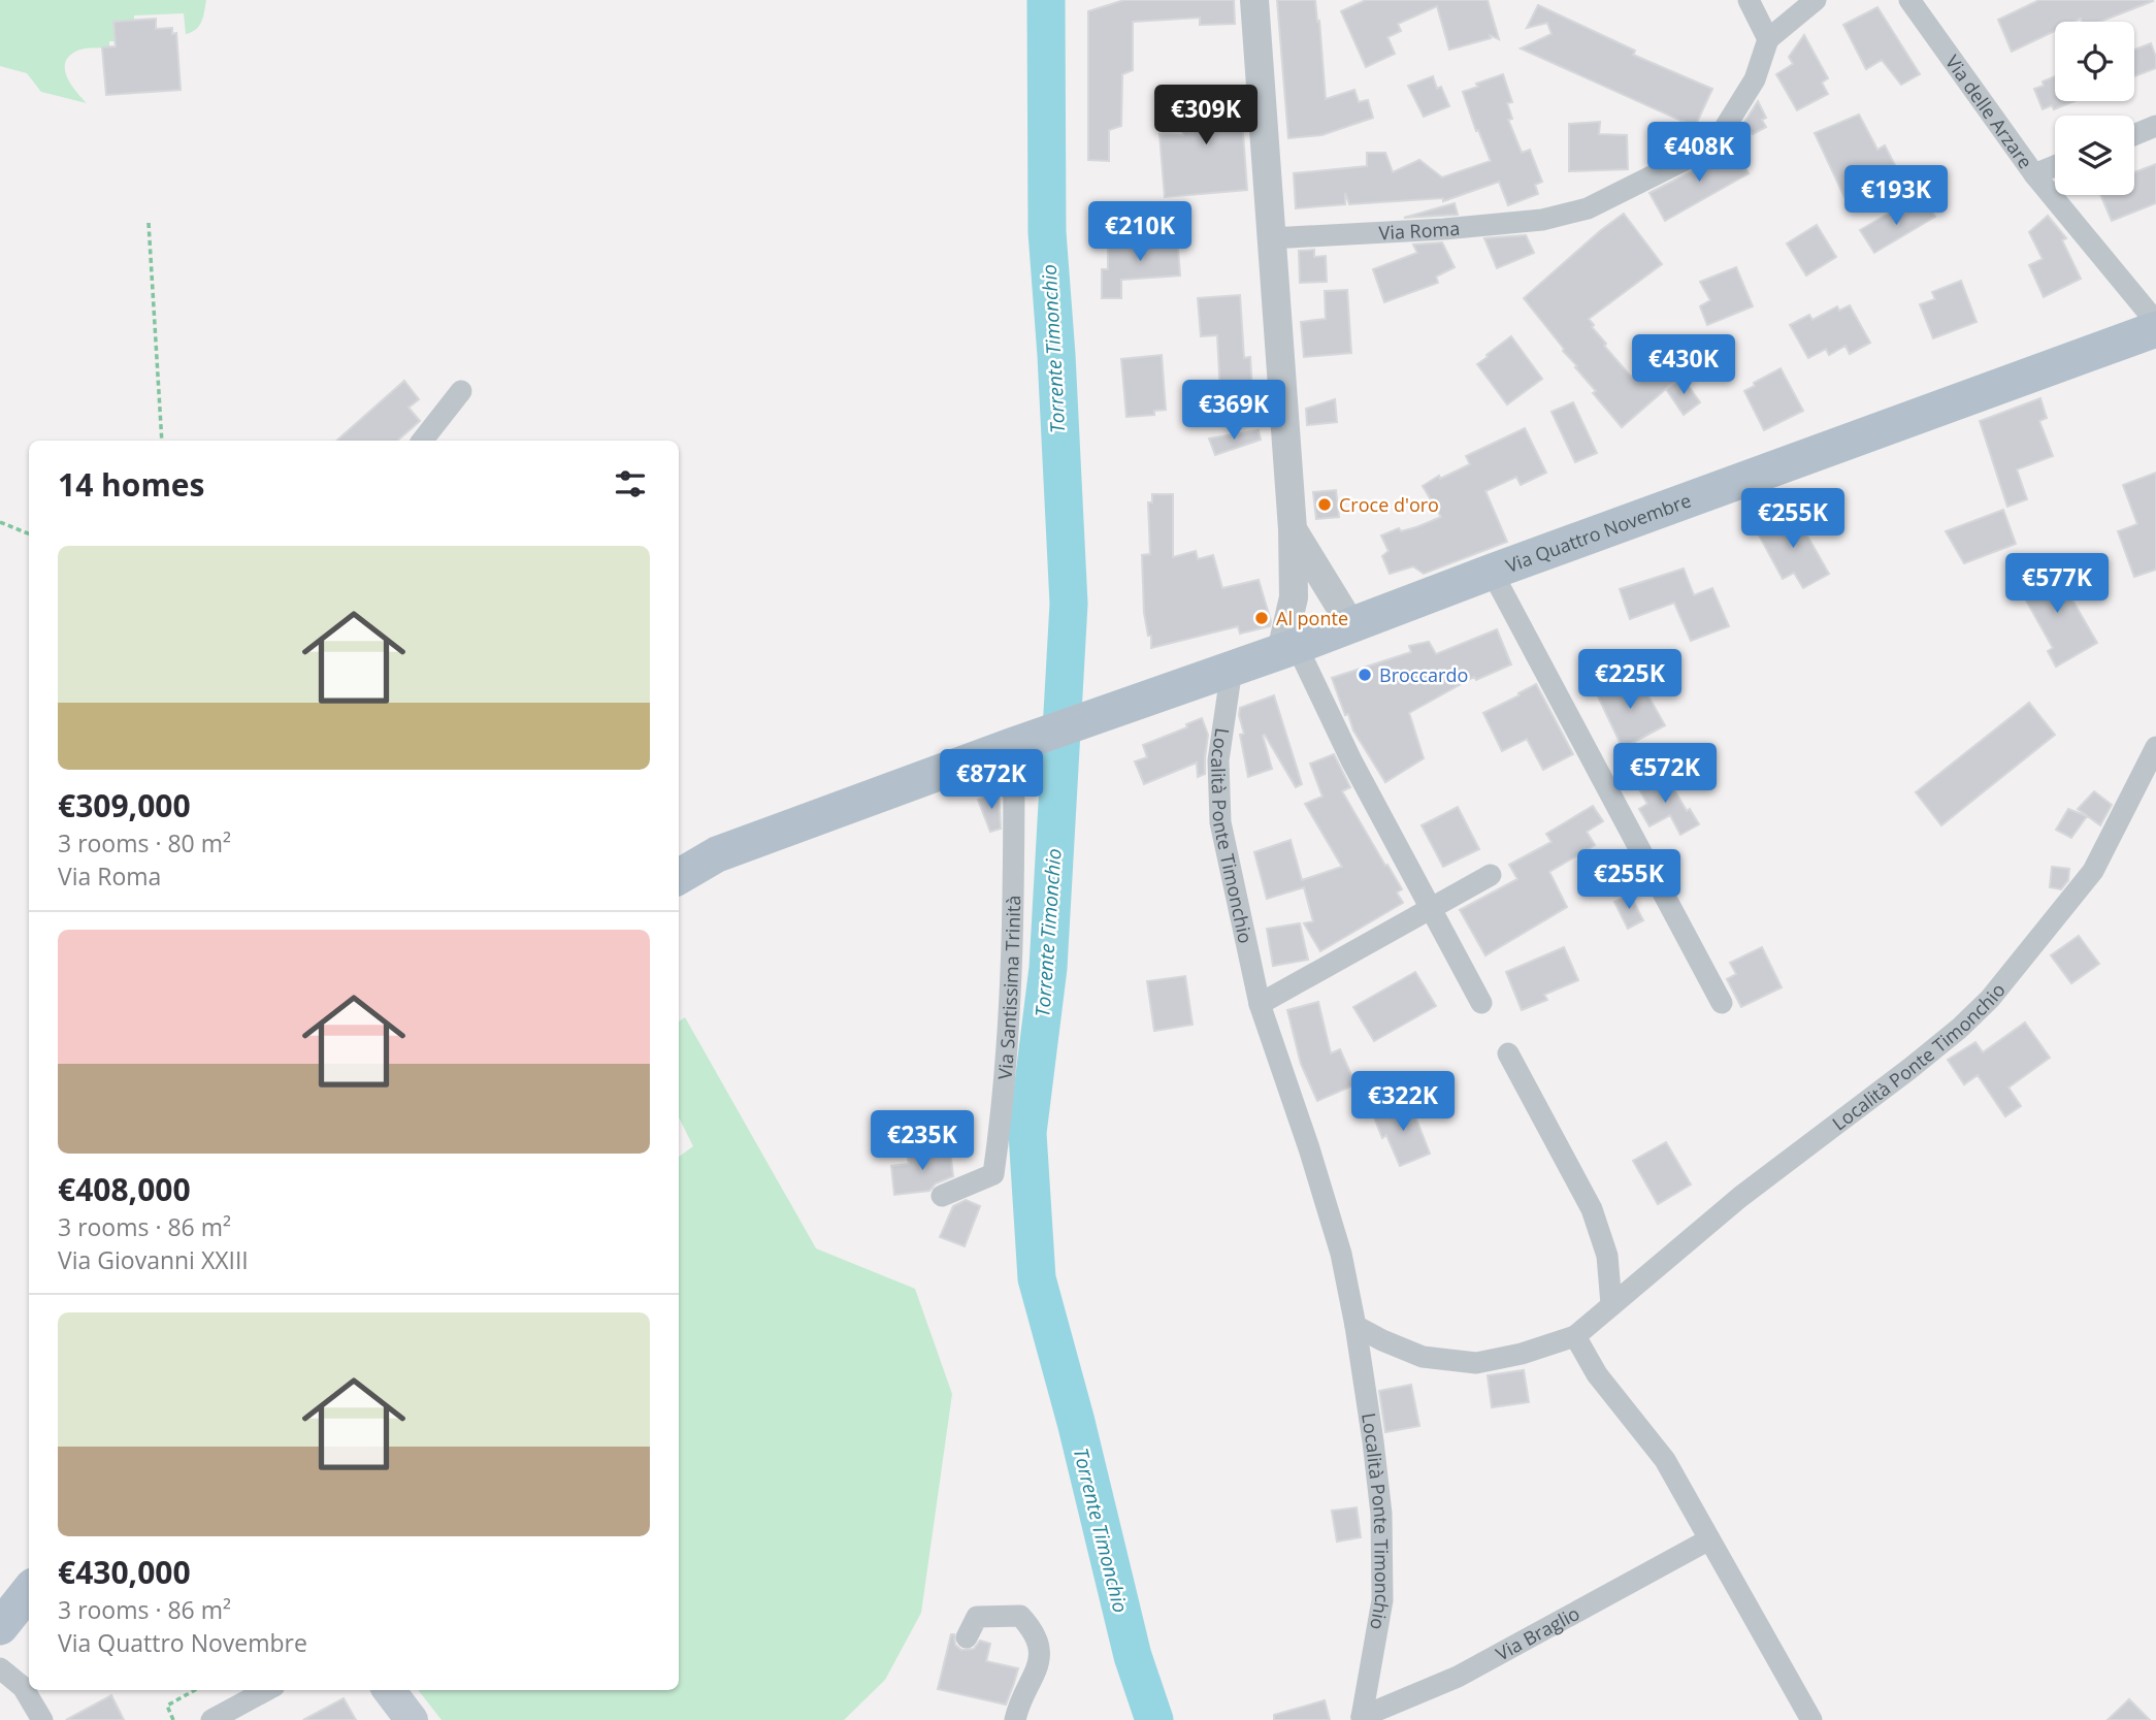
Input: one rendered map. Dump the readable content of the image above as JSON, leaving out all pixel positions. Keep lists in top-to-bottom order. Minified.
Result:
{"streets":{"main road":["Via Quattro Novembre"],"street":["Via delle Arzare","Via Roma","Località Ponte Timonchio","Via Santissima Trinità","Via Braglio"]},"crossings":[["Via Quattro Novembre","Località Ponte Timonchio"],["Via Quattro Novembre","Via Santissima Trinità"],["Località Ponte Timonchio","Via Braglio"]],"water":["Torrente Timonchio"],"places":["Croce d'oro","Al ponte","Broccardo"],"page":{"price":["€309K","€408K","€193K","€210K","€430K","€369K","€255K","€577K","€225K","€572K","€872K","€255K","€322K","€235K"],"heading":"14 homes","list":[{"name":"€309,000","note":"3 rooms · 80 m² · Via Roma"},{"name":"€408,000","note":"3 rooms · 86 m² · Via Giovanni XXIII"},{"name":"€430,000","note":"3 rooms · 86 m² · Via Quattro Novembre"}]}}
